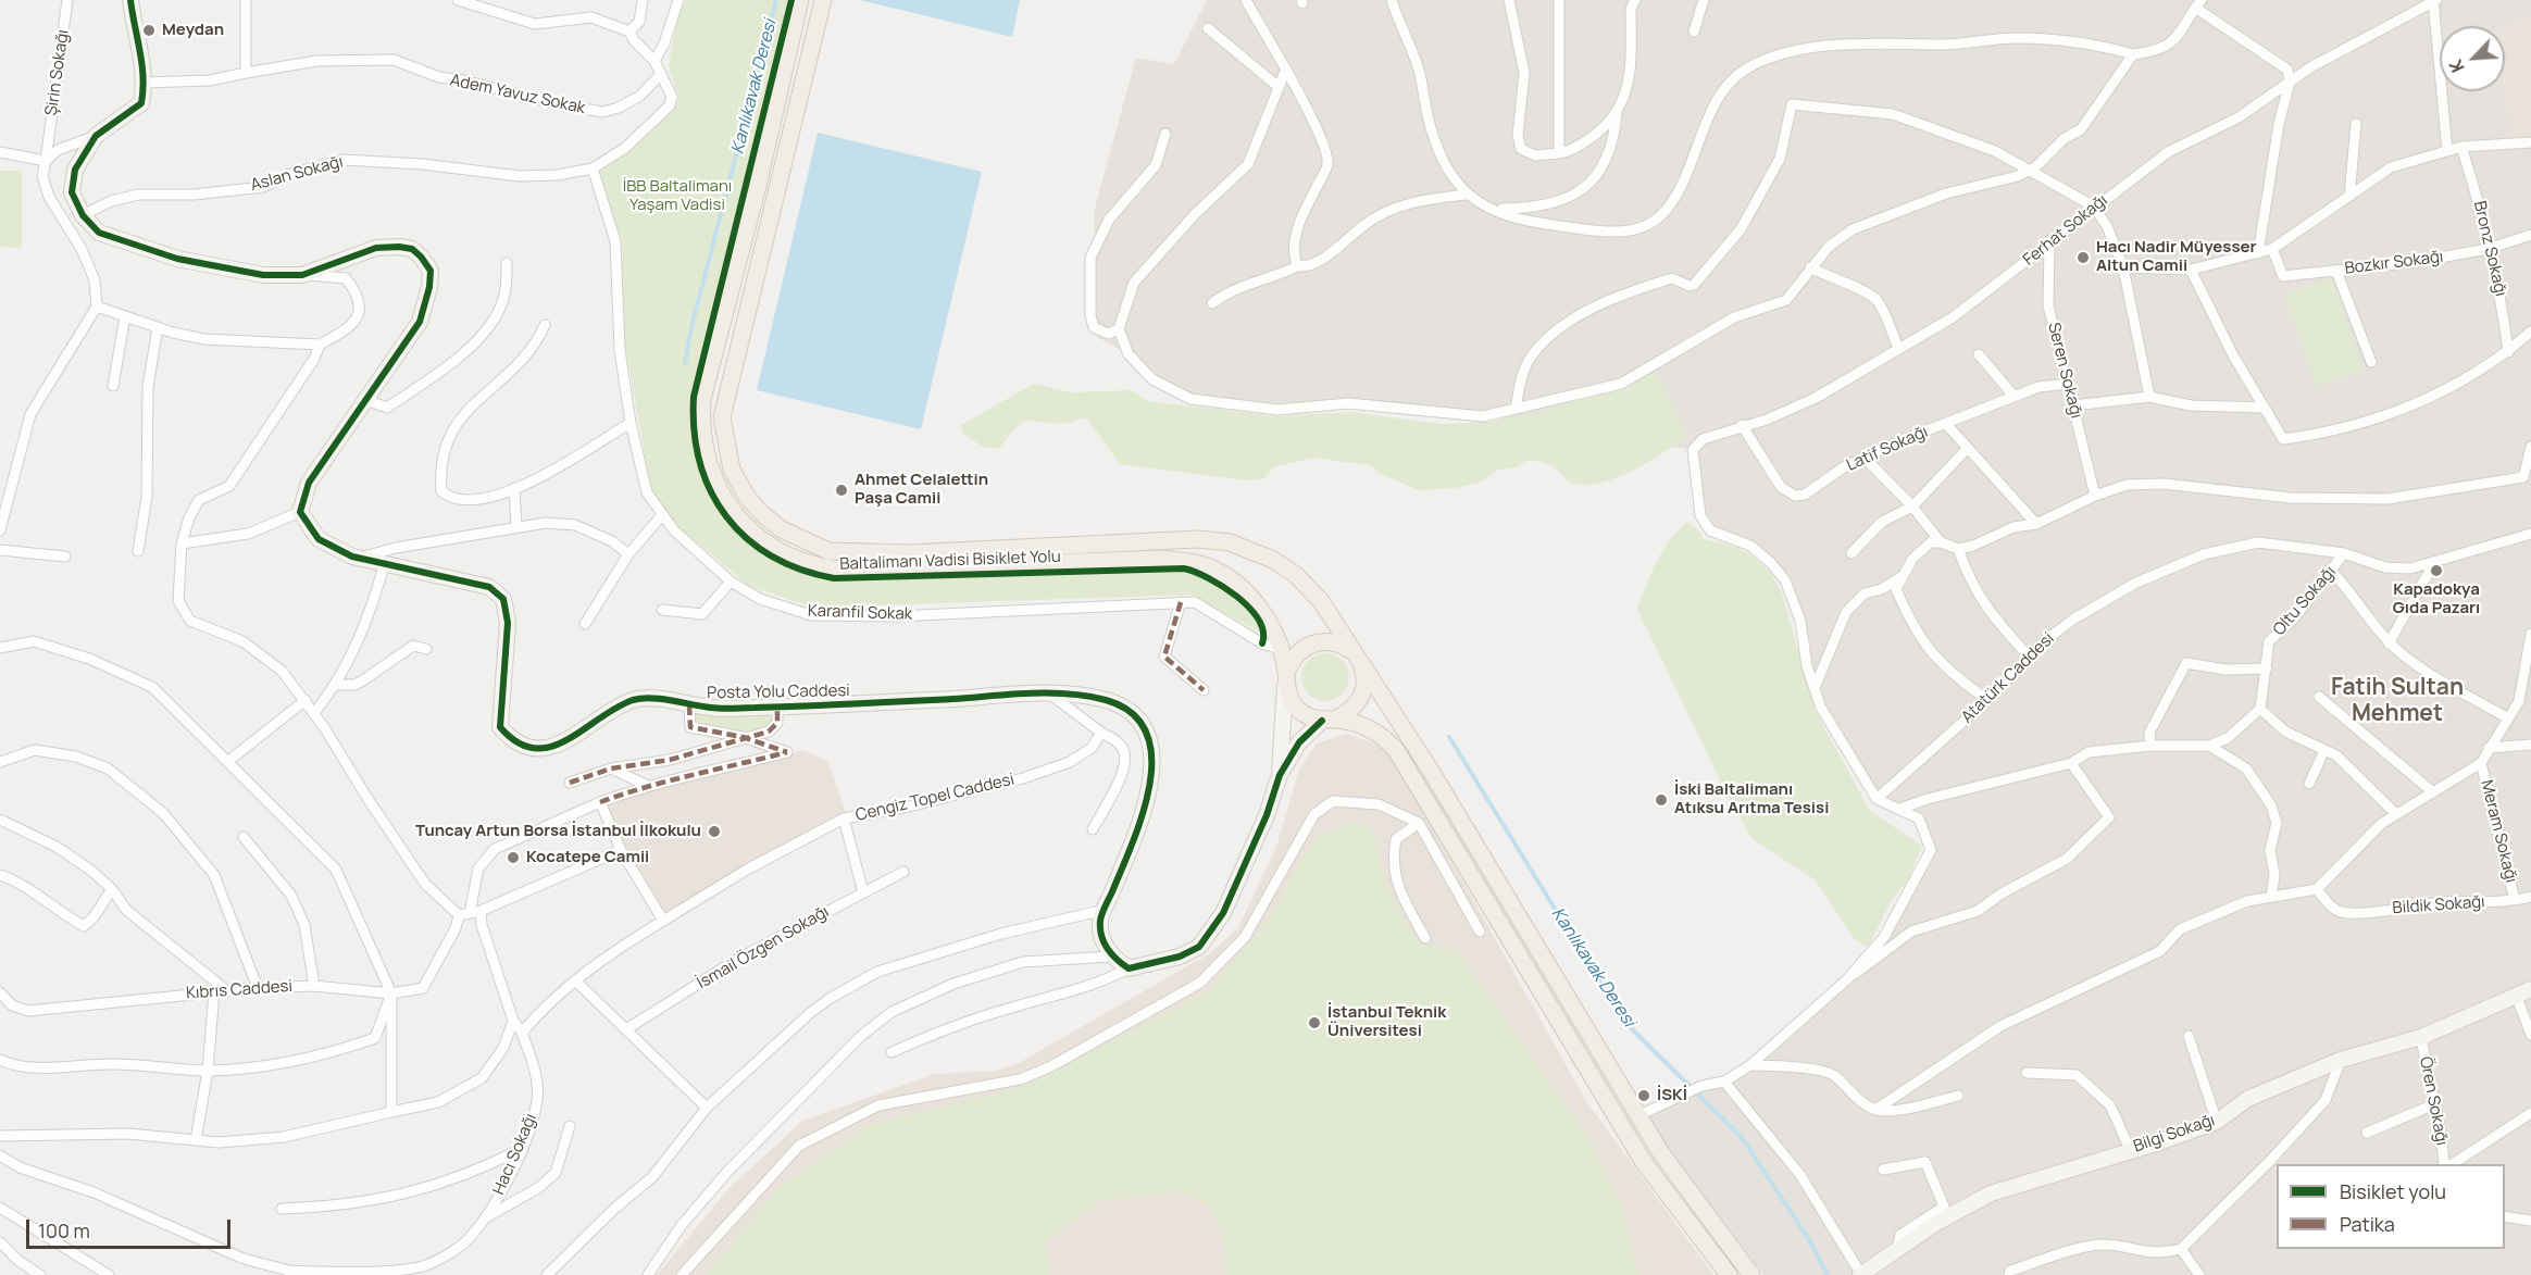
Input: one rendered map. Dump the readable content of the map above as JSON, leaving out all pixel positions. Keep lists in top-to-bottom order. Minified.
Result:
{"streets":{"street":["Şirin Sokağı","Adem Yavuz Sokak","Aslan Sokağı","Ferhat Sokağı","Bronz Sokağı","Bozkır Sokağı","Seren Sokağı","Latif Sokağı","Oltu Sokağı","Karanfil Sokak","Atatürk Caddesi","Posta Yolu Caddesi","Cengiz Topel Caddesi","Meram Sokağı","Bildik Sokağı","İsmail Özgen Sokağı","Kıbrıs Caddesi","Ören Sokağı","Bilgi Sokağı","Hacı Sokağı"],"cycle path":["Baltalimanı Vadisi Bisiklet Yolu"]},"crossings":[["Aslan Sokağı","Karanfil Sokak"],["Ferhat Sokağı","Seren Sokağı"],["Ferhat Sokağı","Latif Sokağı"],["Bronz Sokağı","Bozkır Sokağı"],["Seren Sokağı","Latif Sokağı"],["Oltu Sokağı","Atatürk Caddesi"],["Cengiz Topel Caddesi","Hacı Sokağı"],["Meram Sokağı","Bildik Sokağı"],["Ören Sokağı","Bilgi Sokağı"]],"districts":["Fatih Sultan Mehmet"],"water":["Kanlıkavak Deresi"],"parks":["İBB Baltalimanı Yaşam Vadisi"],"places":["Meydan","Hacı Nadir Müyesser Altun Camii","Ahmet Celalettin Paşa Camii","Kapadokya Gıda Pazarı","İski Baltalimanı Atıksu Arıtma Tesisi","Tuncay Artun Borsa İstanbul İlkokulu","Kocatepe Camii","İstanbul Teknik Üniversitesi","İSKİ"],"legend":["Bisiklet yolu","Patika"],"scale_bar":"100 m","north":"bottom left"}
